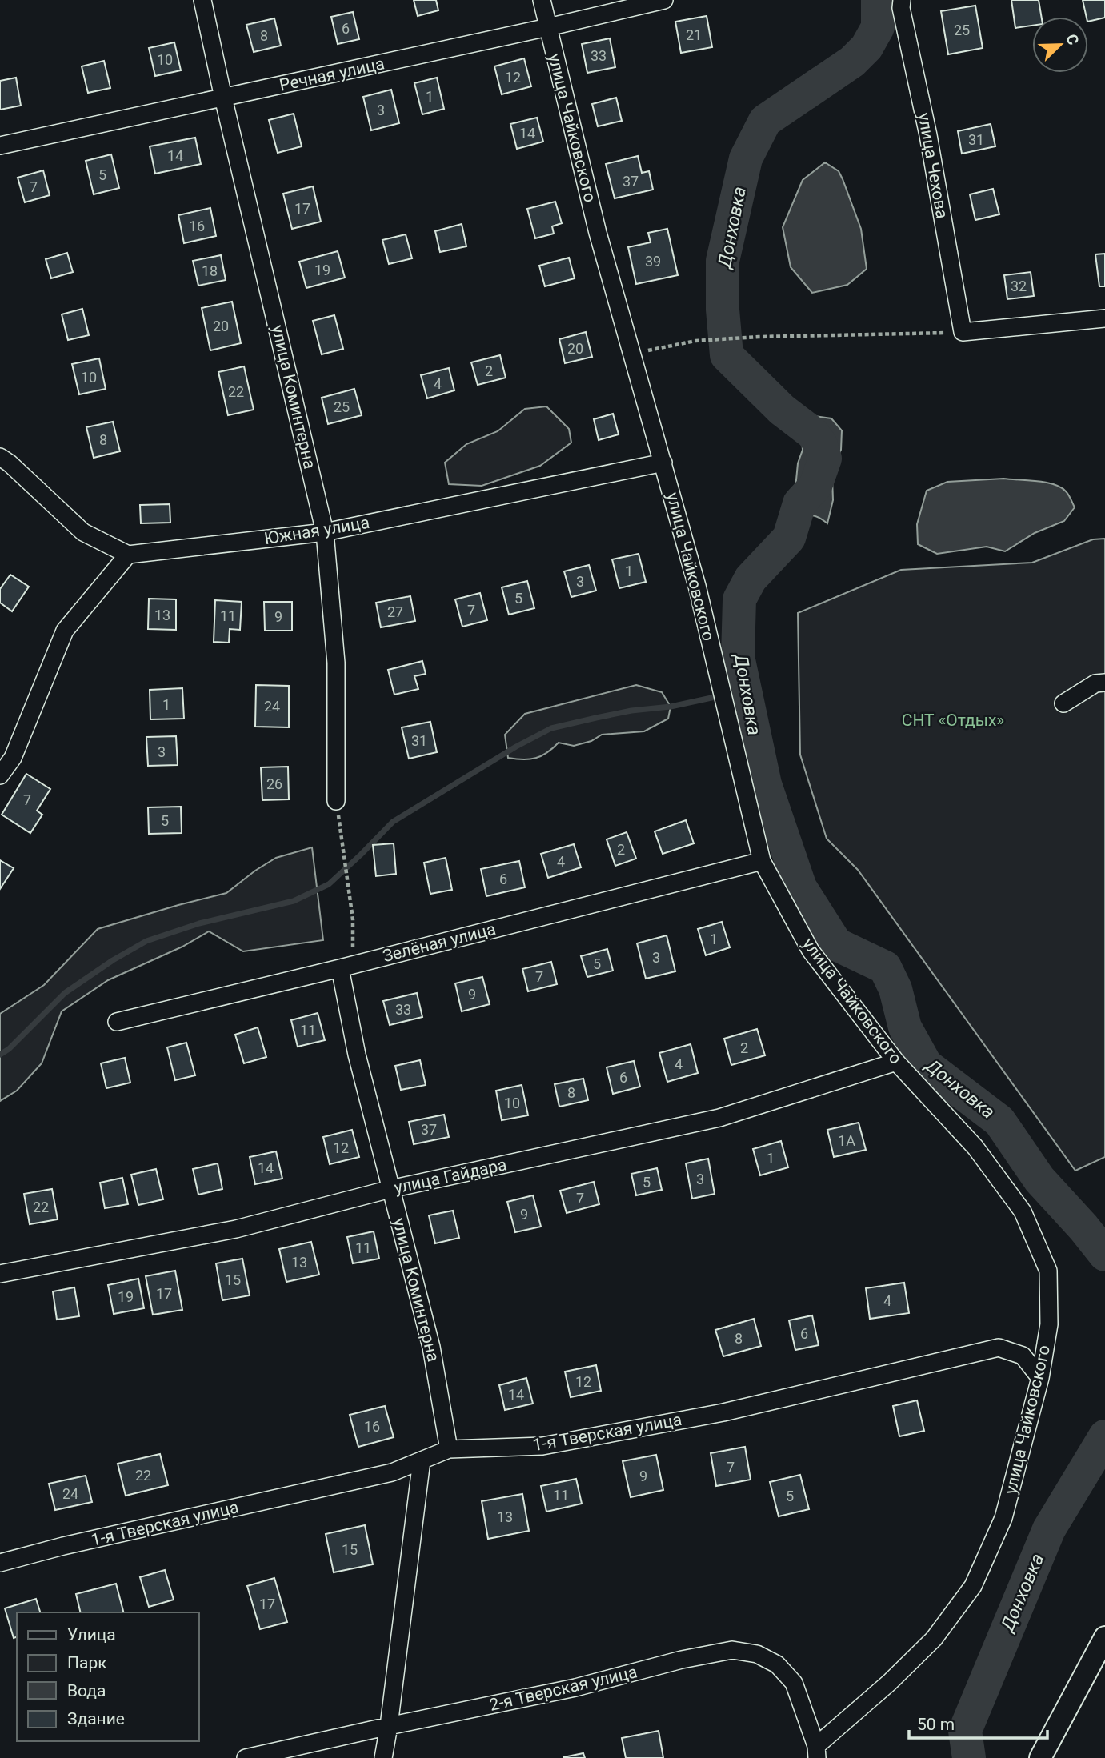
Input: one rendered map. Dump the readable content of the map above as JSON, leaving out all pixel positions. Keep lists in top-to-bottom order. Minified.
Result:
{"streets":{"street":["Речная улица","улица Чайковского","улица Чехова","улица Коминтерна","Южная улица","Зелёная улица","улица Гайдара","1-я Тверская улица","2-я Тверская улица"]},"crossings":[["Речная улица","улица Чайковского"],["Речная улица","улица Коминтерна"],["улица Чайковского","Южная улица"],["улица Чайковского","Зелёная улица"],["улица Чайковского","улица Гайдара"],["улица Чайковского","1-я Тверская улица"],["улица Чайковского","2-я Тверская улица"],["улица Коминтерна","Южная улица"],["улица Коминтерна","Зелёная улица"],["улица Коминтерна","улица Гайдара"],["улица Коминтерна","1-я Тверская улица"]],"water":["Донховка"],"parks":["СНТ «Отдых»"],"house_numbers":["6","25","21","8","33","10","12","1","3","14","31","14","5","37","7","17","16","39","19","18","32","20","20","2","10","4","22","25","8","1","3","5","7","27","13","11","9","1","24","31","3","26","7","5","2","4","6","1","3","5","7","9","33","11","2","4","6","8","10","37","1А","12","1","14","3","5","7","22","9","11","13","15","17","19","4","6","8","12","14","16","7","22","9","24","11","5","13","15","17"],"legend":["Улица","Парк","Вода","Здание"],"scale_bar":"50 m","north":"top right"}
